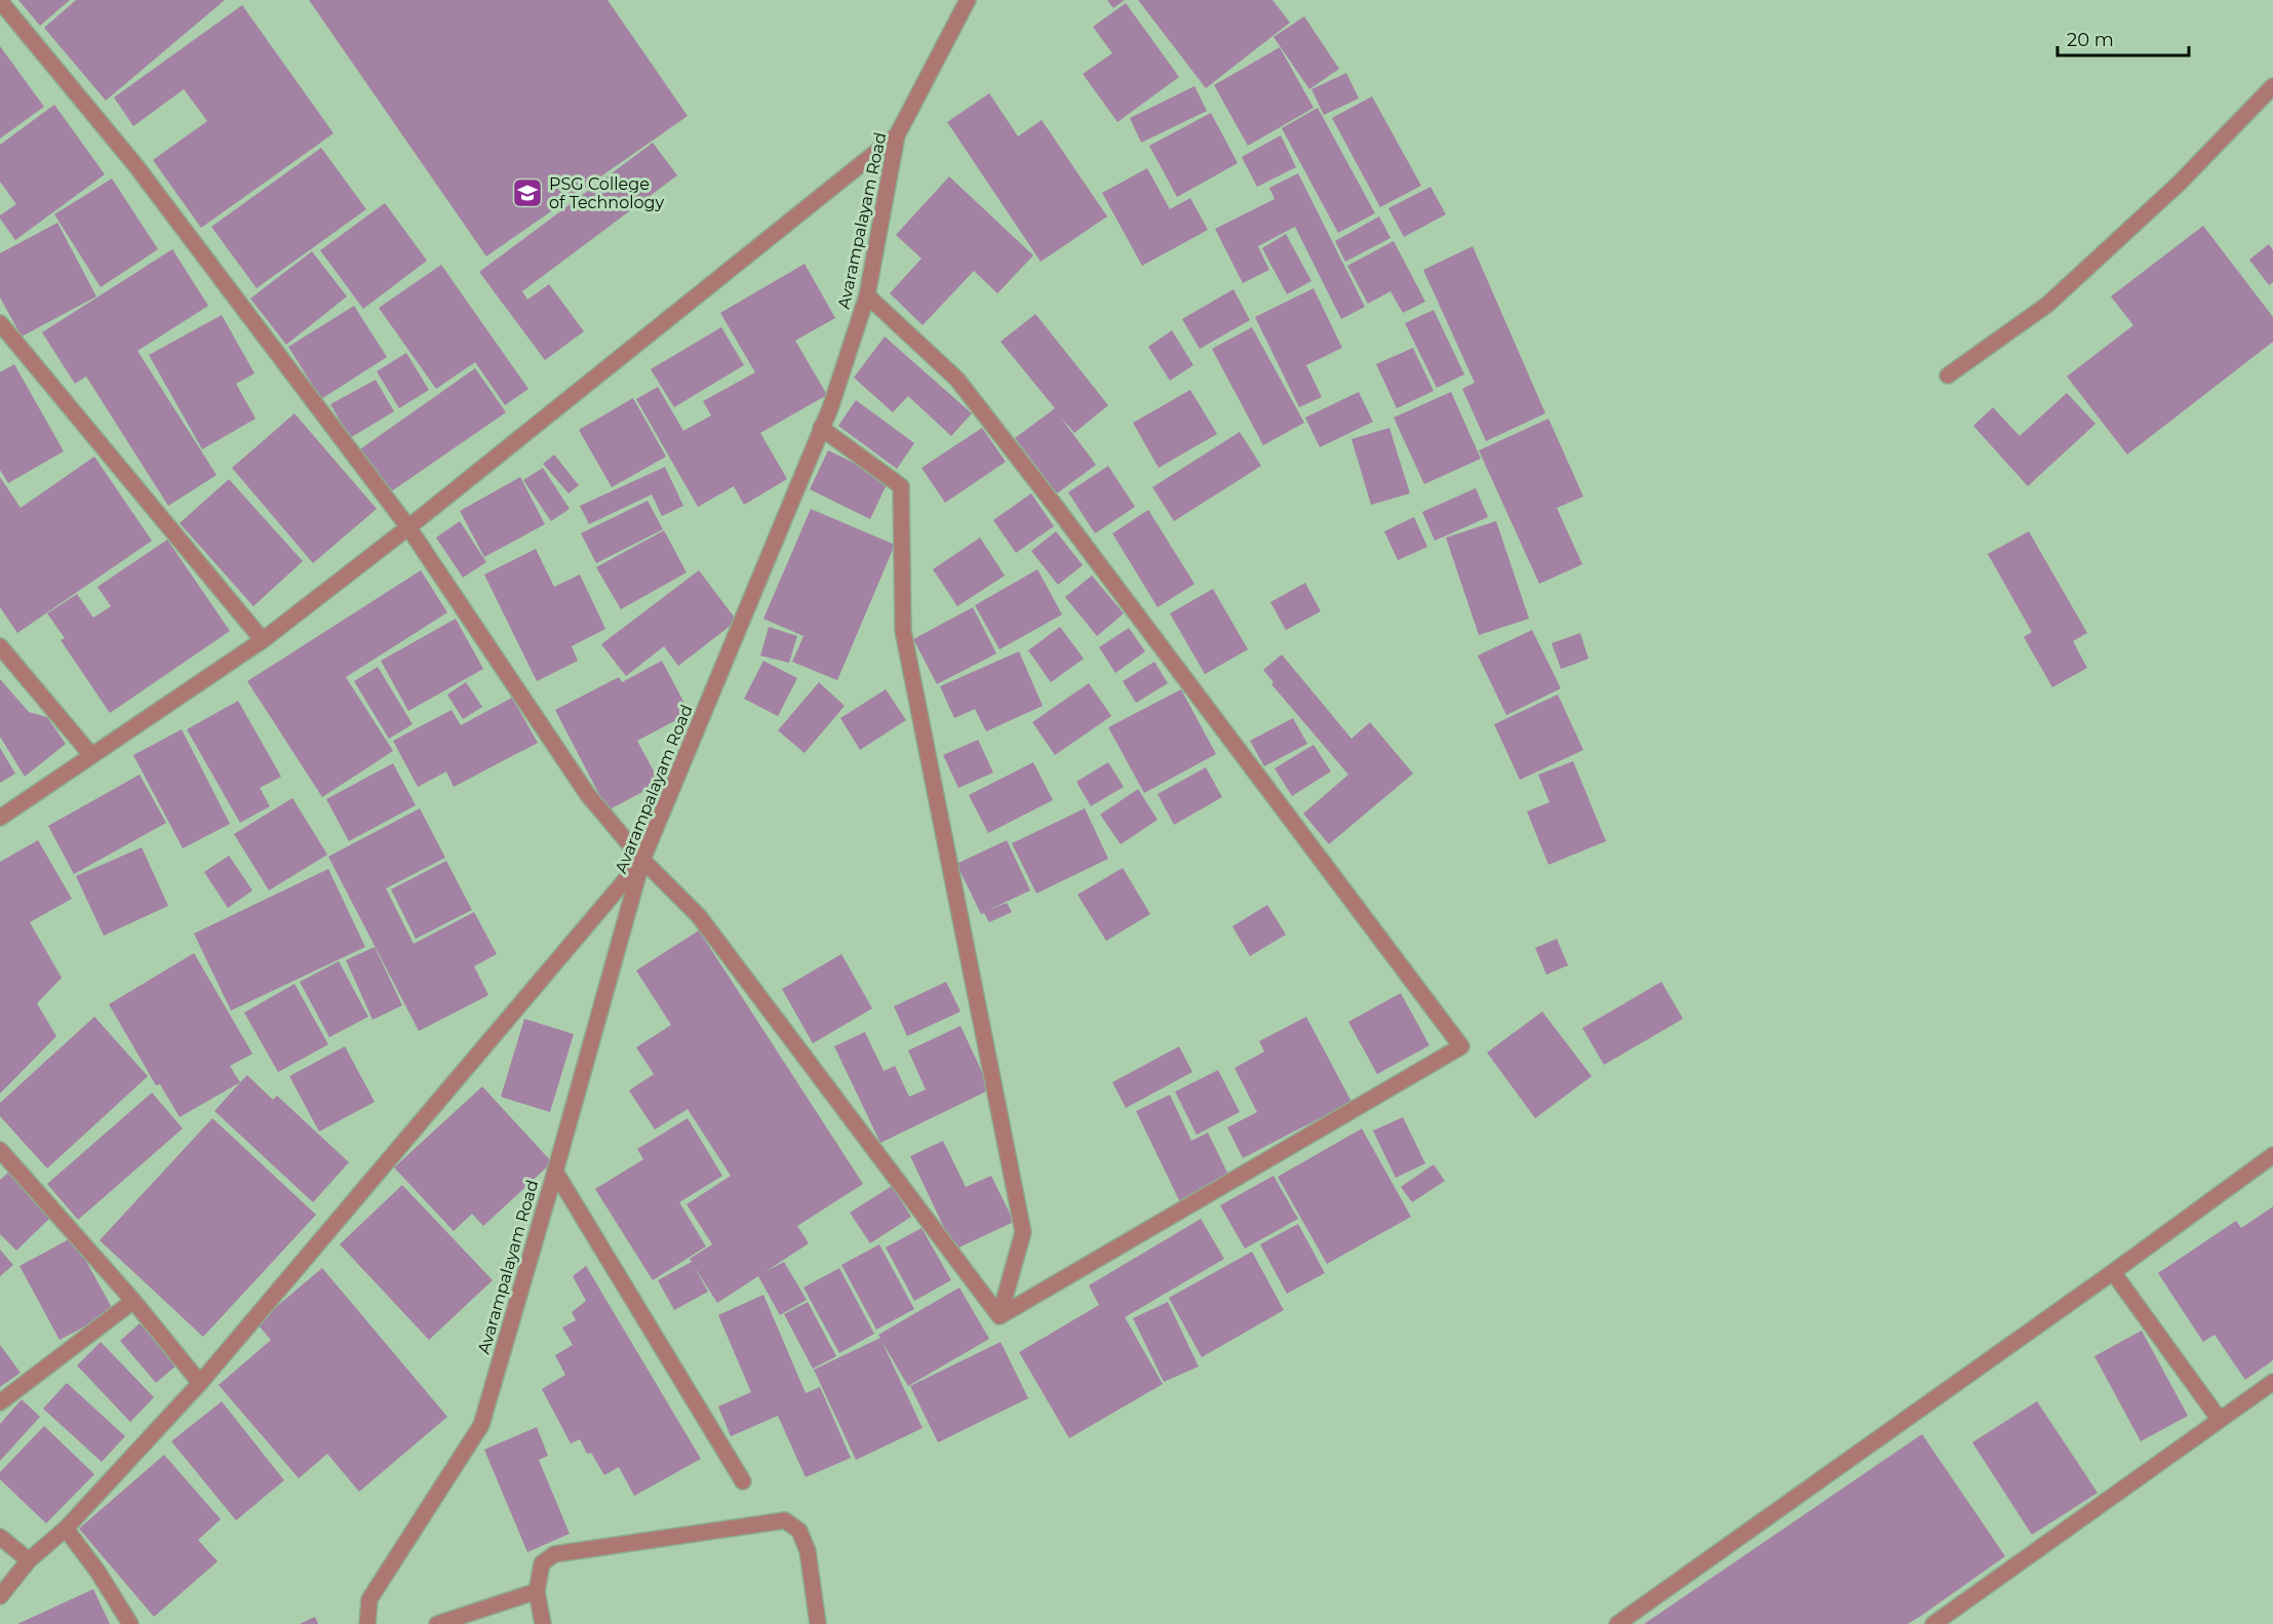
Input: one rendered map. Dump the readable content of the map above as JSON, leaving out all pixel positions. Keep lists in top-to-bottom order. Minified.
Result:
{"streets":{"street":["Avarampalayam Road"]},"places":{"school or university":["PSG College of Technology"]},"scale_bar":"20 m"}
